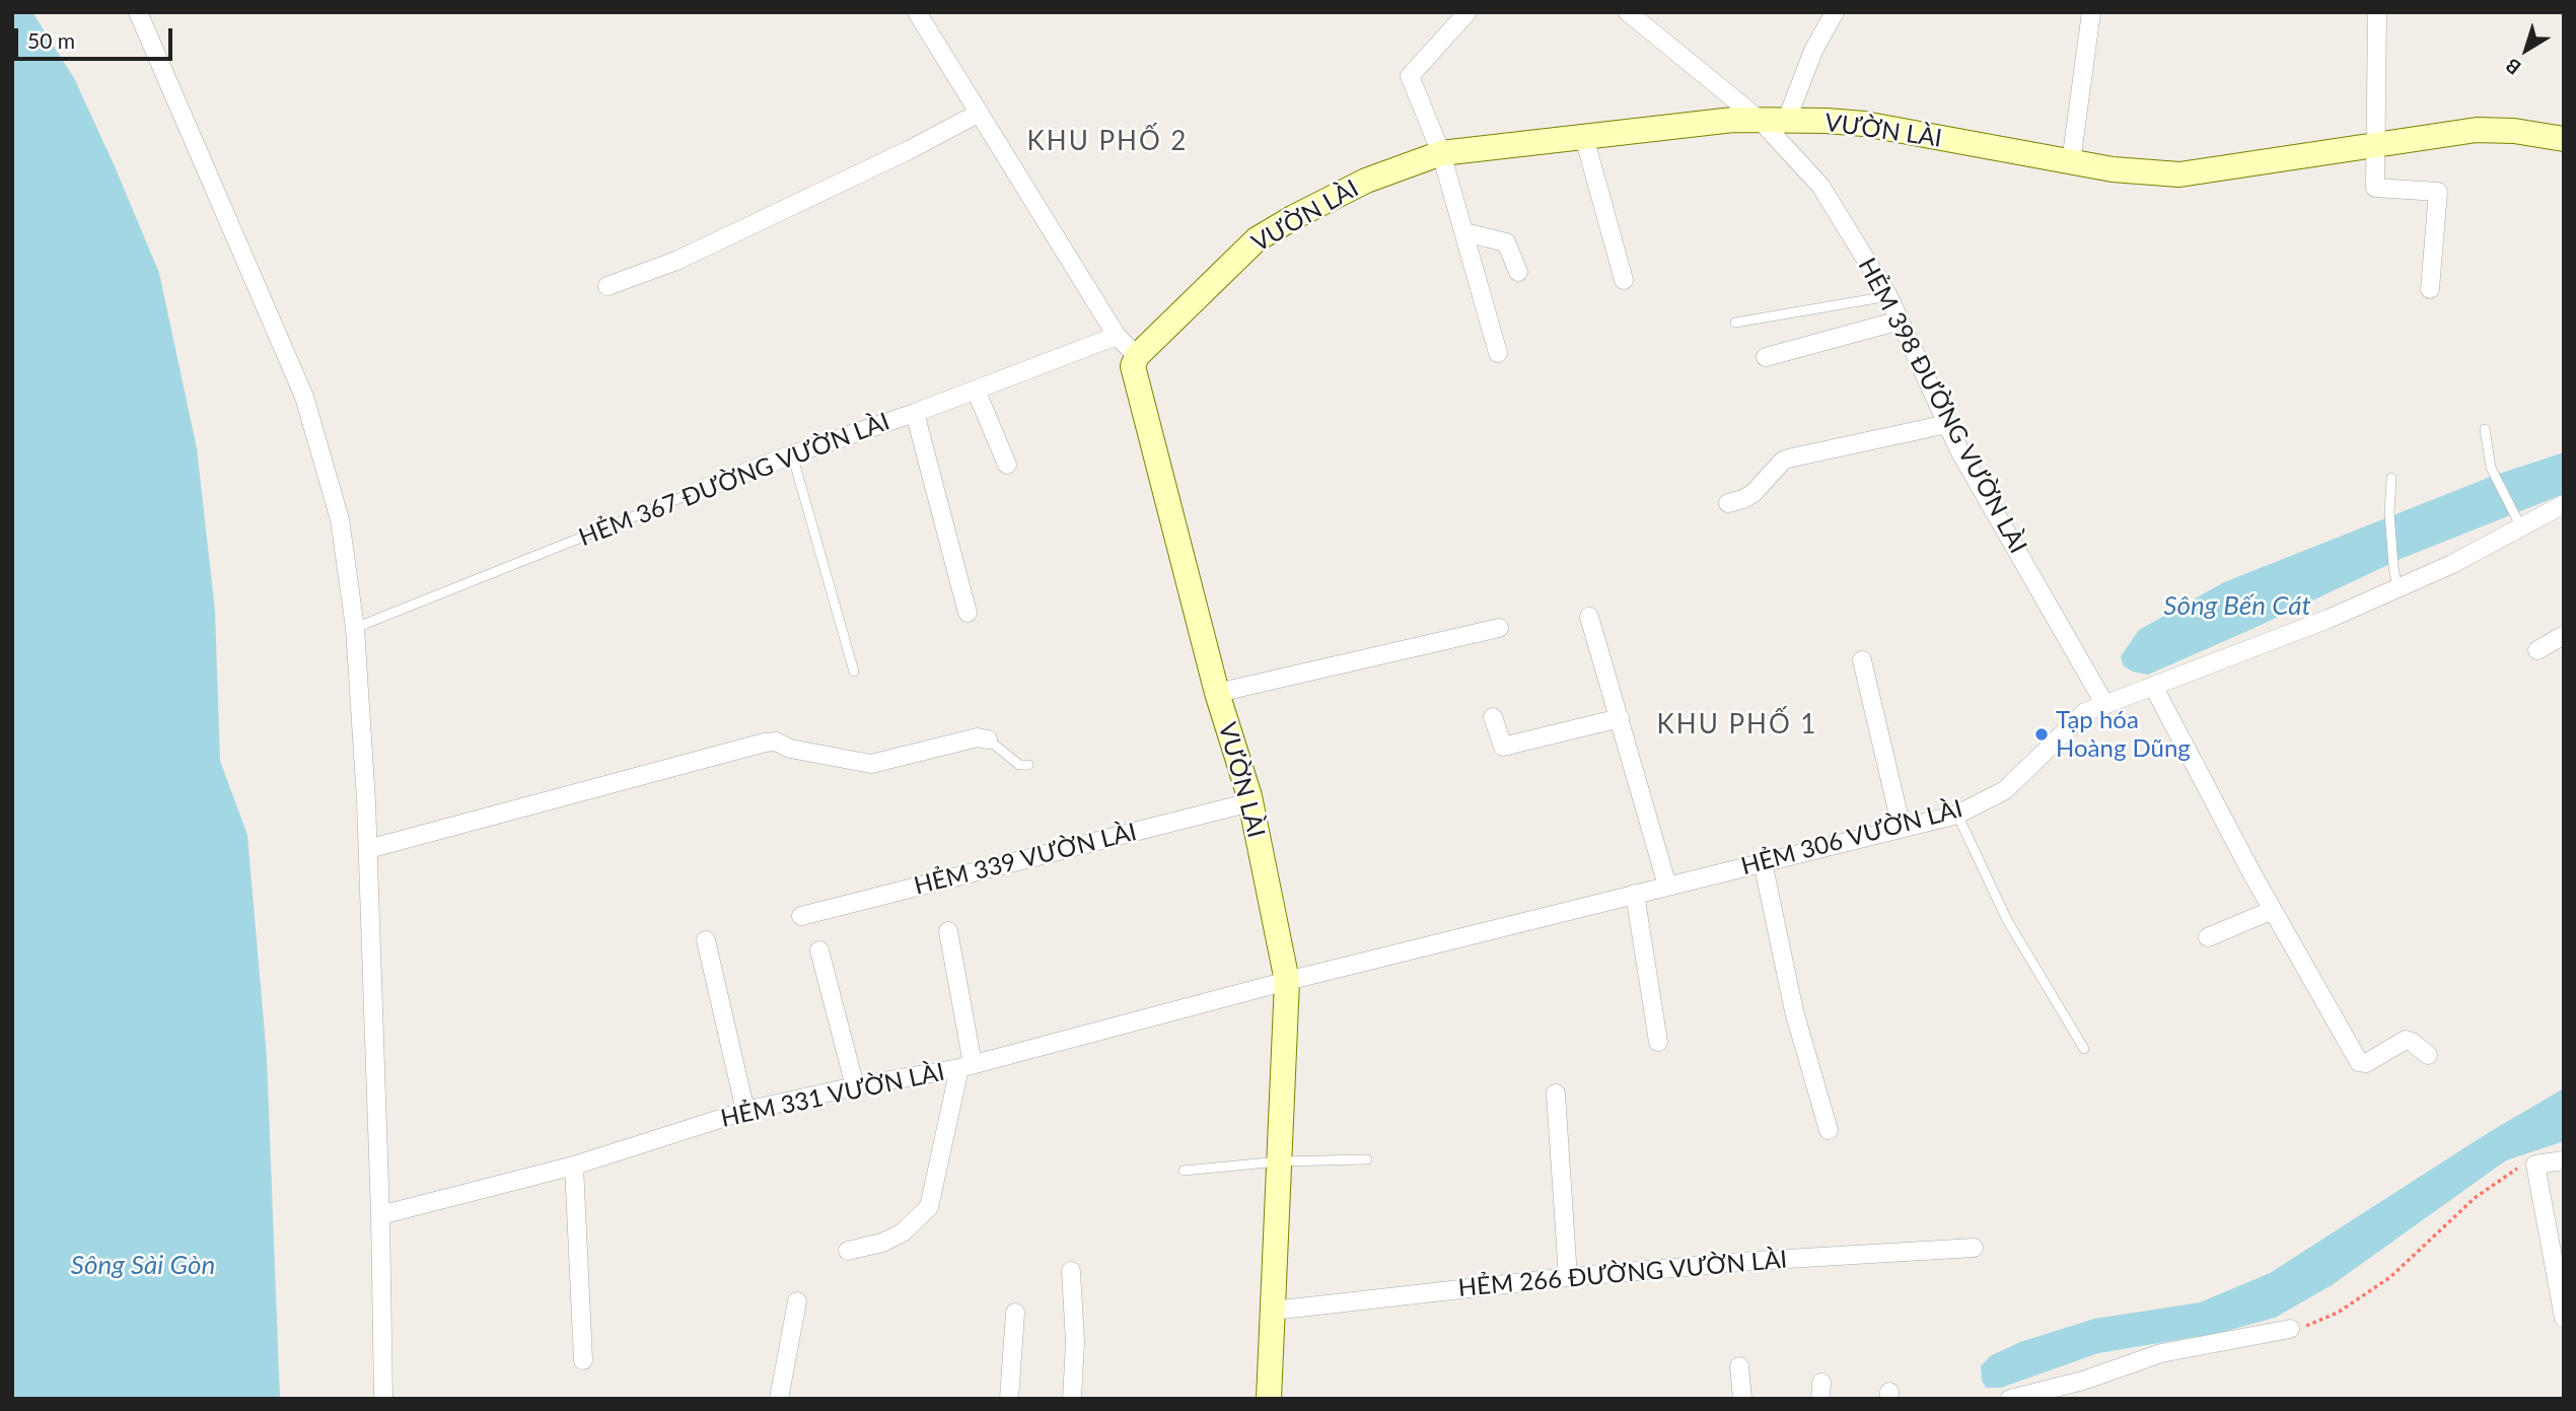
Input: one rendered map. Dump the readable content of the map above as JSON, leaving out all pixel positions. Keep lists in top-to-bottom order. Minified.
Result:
{"streets":{"main road":["VƯỜN LÀI"],"street":["HẺM 398 ĐƯỜNG VƯỜN LÀI","HẺM 367 ĐƯỜNG VƯỜN LÀI","HẺM 306 VƯỜN LÀI","HẺM 339 VƯỜN LÀI","HẺM 331 VƯỜN LÀI","HẺM 266 ĐƯỜNG VƯỜN LÀI"]},"crossings":[["VƯỜN LÀI","HẺM 398 ĐƯỜNG VƯỜN LÀI"],["VƯỜN LÀI","HẺM 306 VƯỜN LÀI"],["VƯỜN LÀI","HẺM 339 VƯỜN LÀI"],["VƯỜN LÀI","HẺM 331 VƯỜN LÀI"],["VƯỜN LÀI","HẺM 266 ĐƯỜNG VƯỜN LÀI"],["HẺM 398 ĐƯỜNG VƯỜN LÀI","HẺM 306 VƯỜN LÀI"],["HẺM 306 VƯỜN LÀI","HẺM 331 VƯỜN LÀI"]],"districts":["KHU PHỐ 2","KHU PHỐ 1"],"water":["Sông Bến Cát","Sông Sài Gòn"],"places":["Tạp hóa Hoàng Dũng"],"scale_bar":"50 m","north":"bottom left"}
